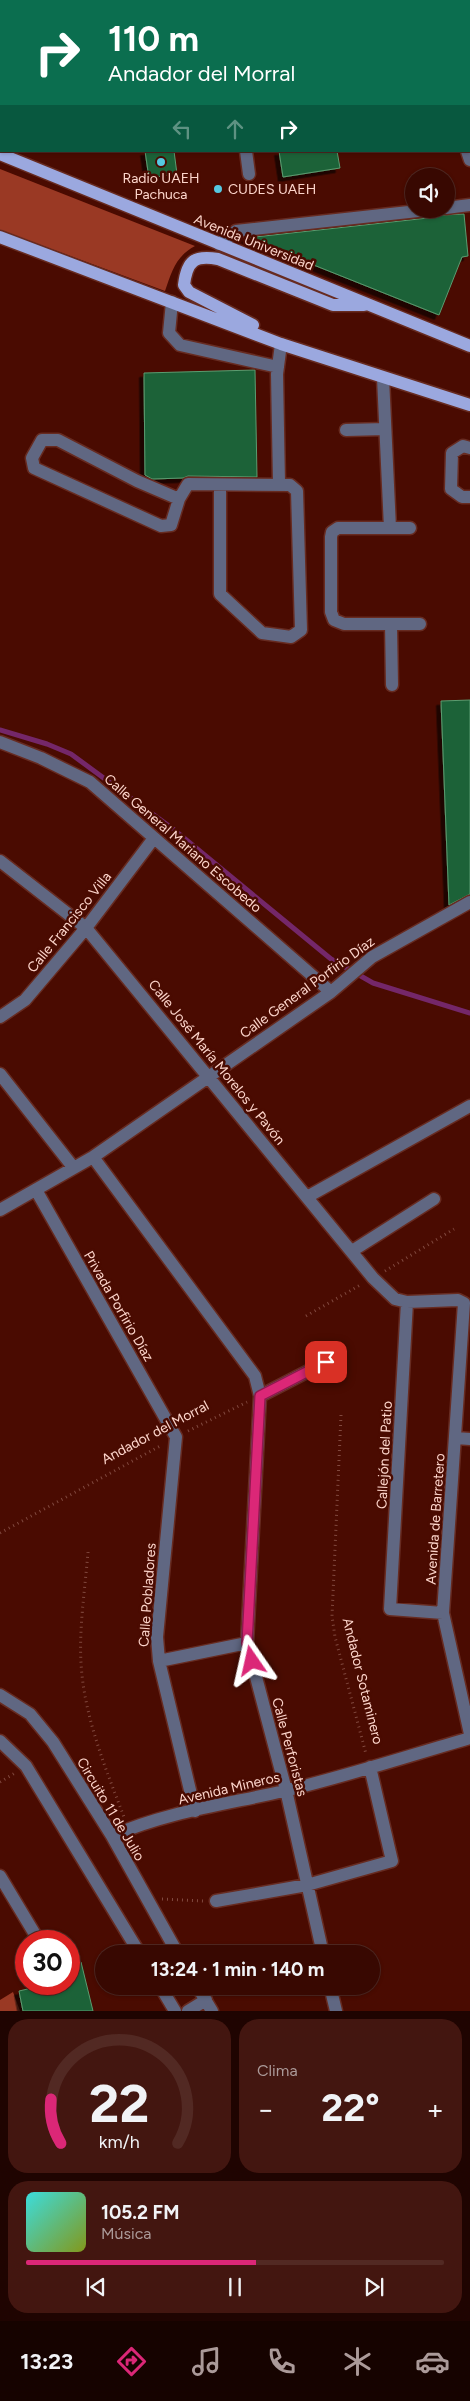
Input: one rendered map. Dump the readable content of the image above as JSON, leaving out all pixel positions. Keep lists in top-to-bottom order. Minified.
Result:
{"streets":{"main road":["Avenida Universidad"],"street":["Calle General Mariano Escobedo","Calle Francisco Villa","Calle General Porfirio Díaz","Calle José María Morelos y Pavón","Privada Porfirio Díaz","Callejón del Patio","Avenida de Barretero","Calle Pobladores","Calle Perforistas","Avenida Mineros","Circuito 11 de Julio"],"path":["Andador del Morral","Andador Sotaminero"]},"crossings":[["Calle General Mariano Escobedo","Calle Francisco Villa"],["Calle General Mariano Escobedo","Calle General Porfirio Díaz"],["Calle Francisco Villa","Calle José María Morelos y Pavón"],["Calle General Porfirio Díaz","Calle José María Morelos y Pavón"],["Calle General Porfirio Díaz","Privada Porfirio Díaz"],["Calle José María Morelos y Pavón","Callejón del Patio"],["Calle José María Morelos y Pavón","Avenida de Barretero"],["Privada Porfirio Díaz","Andador del Morral"],["Privada Porfirio Díaz","Calle Pobladores"],["Andador del Morral","Calle Pobladores"],["Andador del Morral","Calle Perforistas"],["Callejón del Patio","Avenida de Barretero"],["Calle Pobladores","Avenida Mineros"],["Andador Sotaminero","Avenida Mineros"],["Calle Perforistas","Avenida Mineros"],["Avenida Mineros","Circuito 11 de Julio"]],"places":["Radio UAEH Pachuca","CUDES UAEH"],"page":{"turn":["110 m","Andador del Morral"],"limit":"30","trip":"13:24 · 1 min · 140 m","tile":"Clima","heat":["−","22°","+"],"song":["105.2 FM","Música"],"tabs":"13:23","gauge":["22","km/h"]}}
